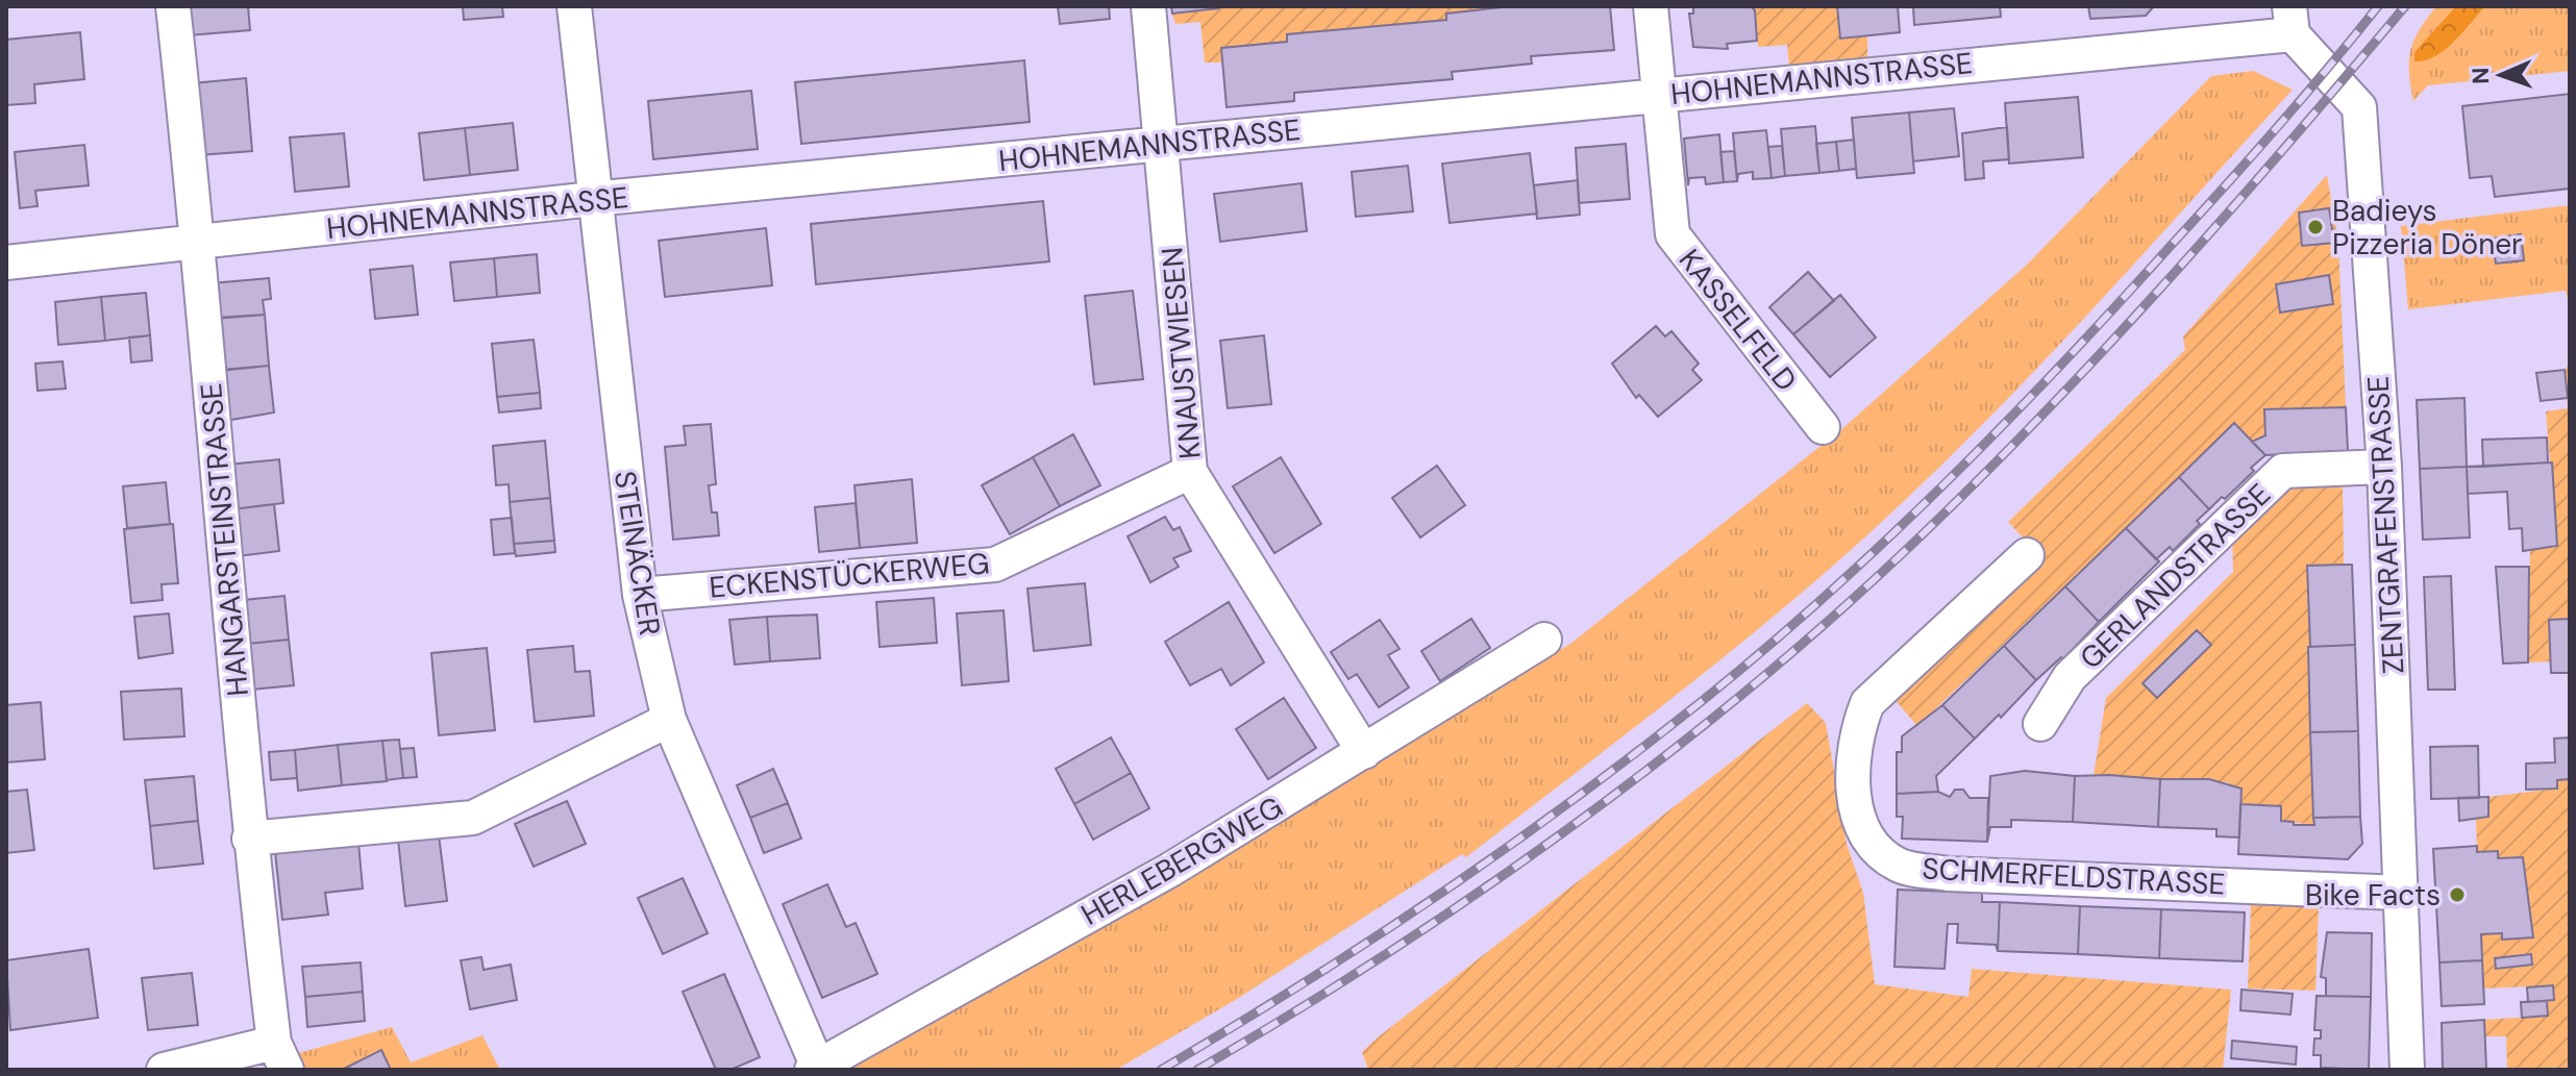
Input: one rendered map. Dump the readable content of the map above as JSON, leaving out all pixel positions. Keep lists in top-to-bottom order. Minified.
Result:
{"streets":{"street":["HOHNEMANNSTRASSE","KASSELFELD","KNAUSTWIESEN","ZENTGRAFENSTRASSE","HANGARSTEINSTRASSE","STEINÄCKER","ECKENSTÜCKERWEG","GERLANDSTRASSE","HERLEBERGWEG","SCHMERFELDSTRASSE"]},"crossings":[["HOHNEMANNSTRASSE","KASSELFELD"],["HOHNEMANNSTRASSE","KNAUSTWIESEN"],["HOHNEMANNSTRASSE","ZENTGRAFENSTRASSE"],["HOHNEMANNSTRASSE","HANGARSTEINSTRASSE"],["HOHNEMANNSTRASSE","STEINÄCKER"],["KNAUSTWIESEN","ECKENSTÜCKERWEG"],["KNAUSTWIESEN","HERLEBERGWEG"],["ZENTGRAFENSTRASSE","GERLANDSTRASSE"],["ZENTGRAFENSTRASSE","SCHMERFELDSTRASSE"],["STEINÄCKER","ECKENSTÜCKERWEG"],["STEINÄCKER","HERLEBERGWEG"]],"places":["Badieys Pizzeria Döner","Bike Facts"],"north":"left"}
